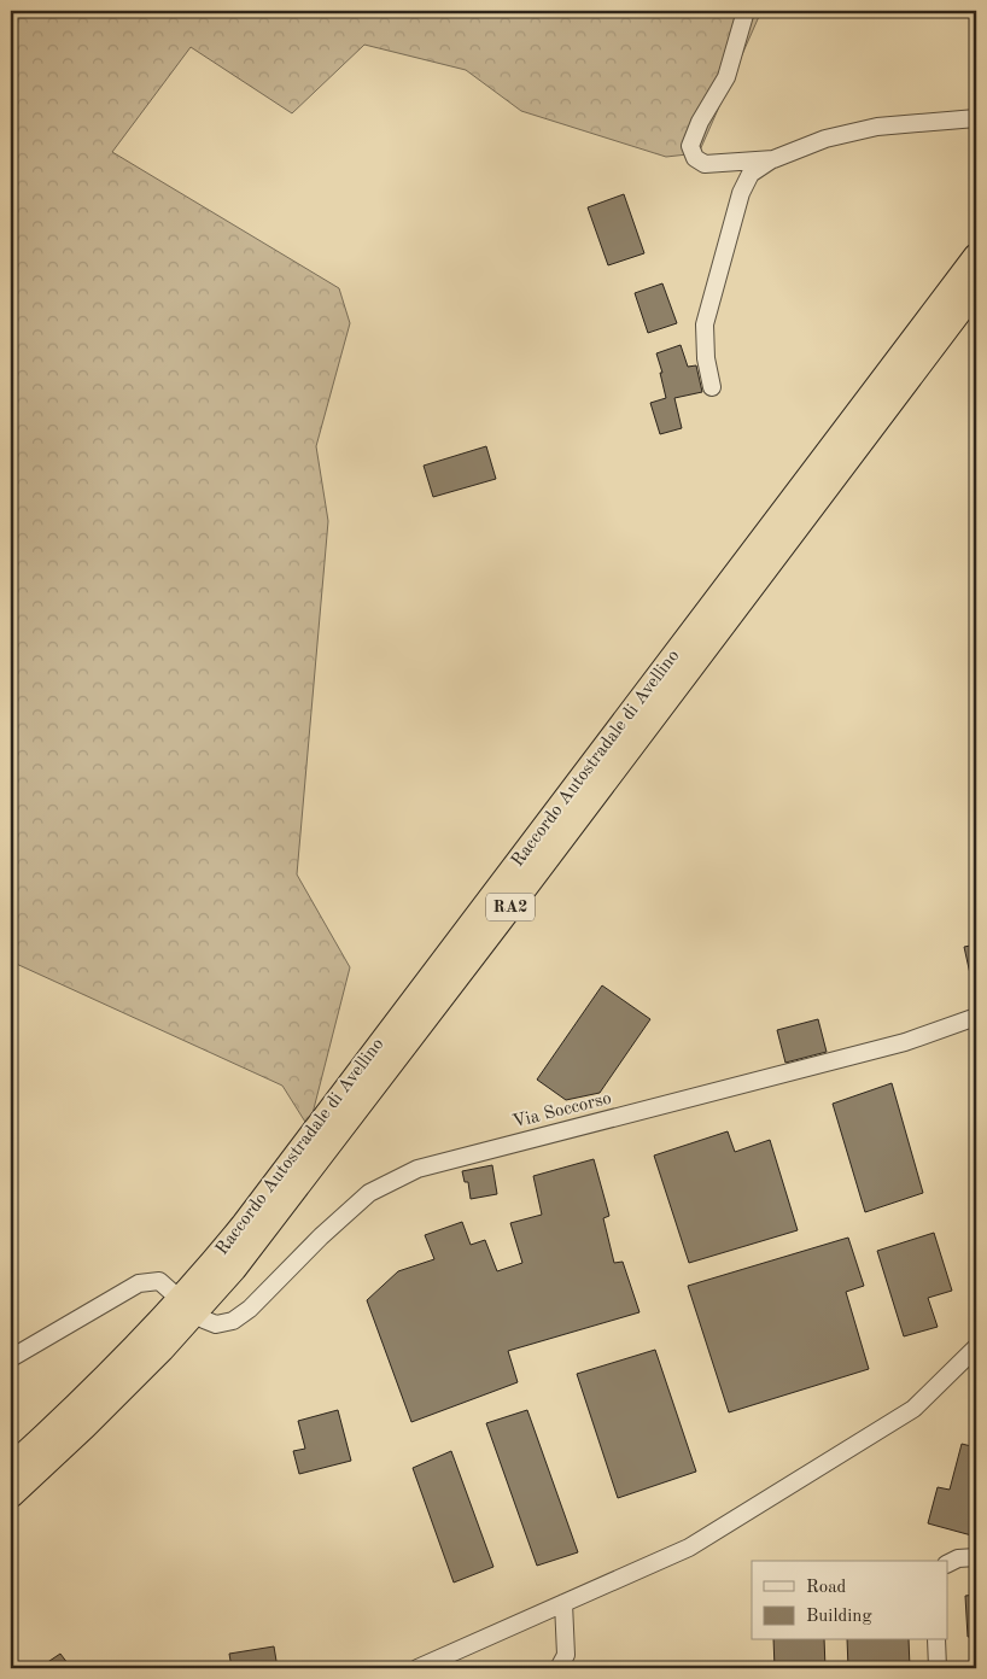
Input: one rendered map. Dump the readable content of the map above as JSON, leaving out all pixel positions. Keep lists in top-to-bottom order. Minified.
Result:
{"streets":{"highway":["Raccordo Autostradale di Avellino","RA2"],"street":["Via Soccorso"]},"legend":["Road","Building"]}
